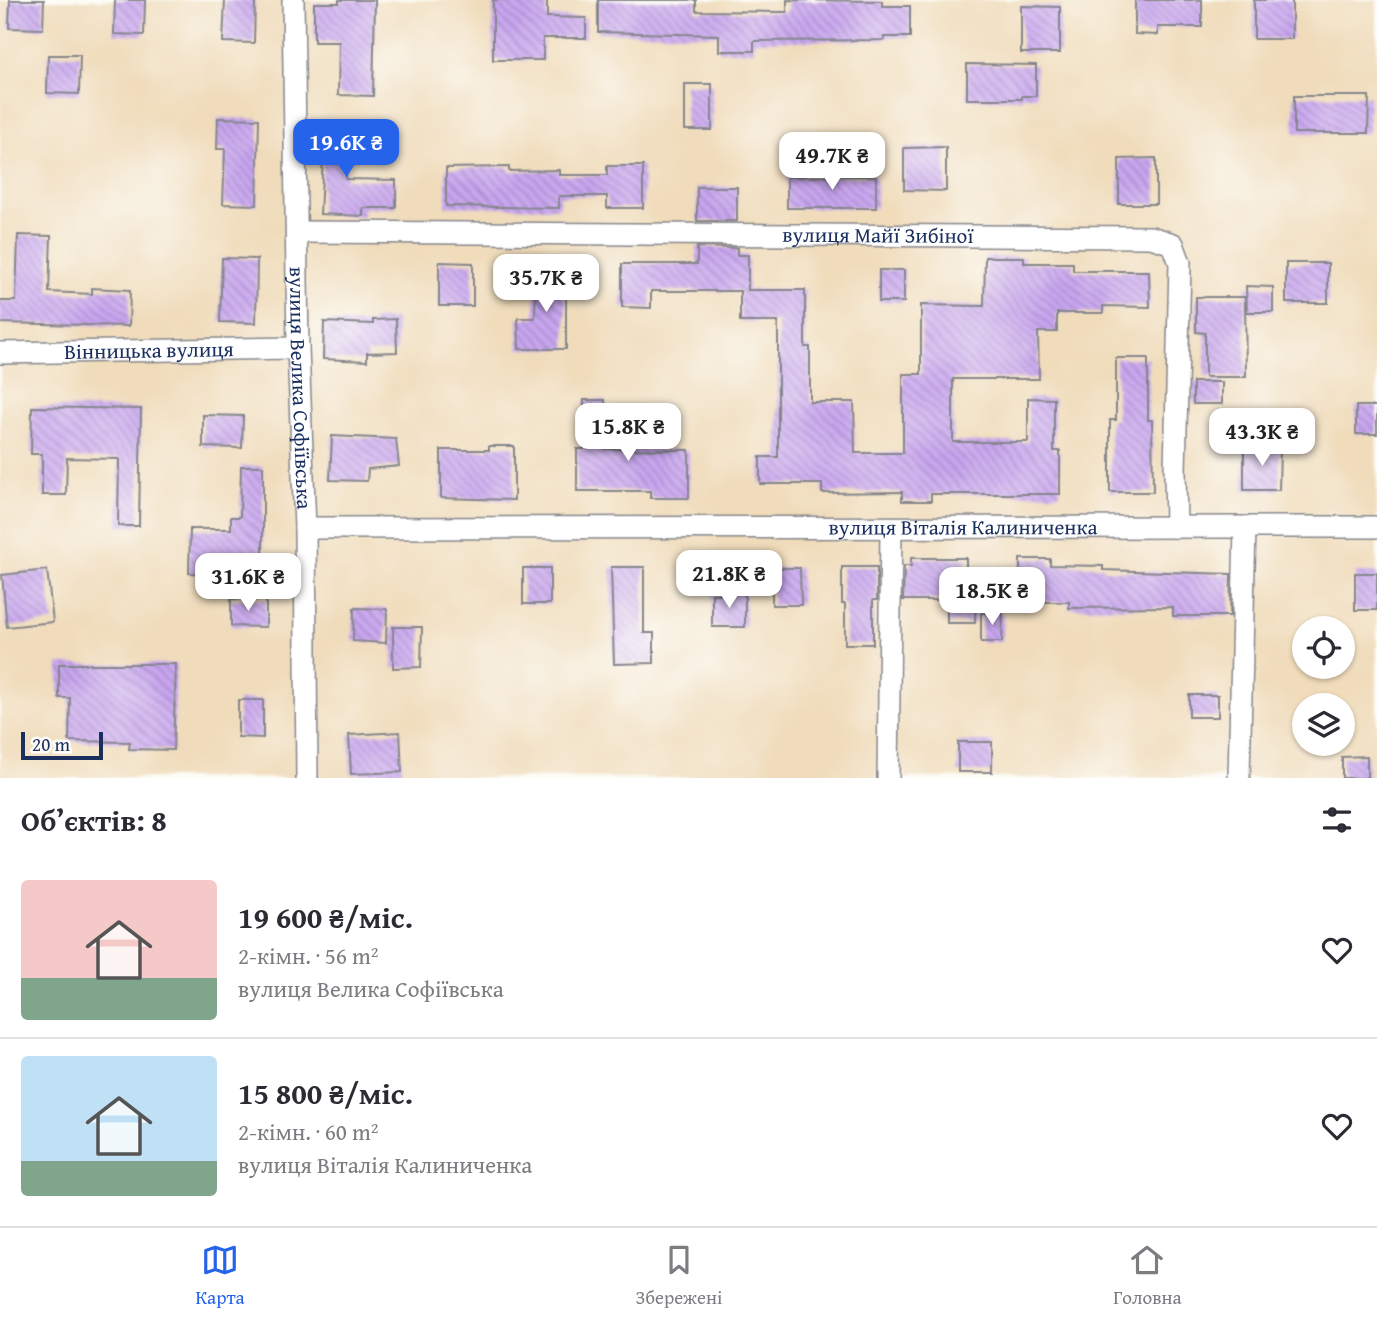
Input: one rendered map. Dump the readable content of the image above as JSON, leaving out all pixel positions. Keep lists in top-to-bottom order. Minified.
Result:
{"streets":{"street":["вулиця Майї Зибіної","Вінницька вулиця","вулиця Велика Софіївська","вулиця Віталія Калиниченка"]},"crossings":[["вулиця Майї Зибіної","вулиця Велика Софіївська"],["вулиця Майї Зибіної","вулиця Віталія Калиниченка"],["Вінницька вулиця","вулиця Велика Софіївська"],["вулиця Велика Софіївська","вулиця Віталія Калиниченка"]],"scale_bar":"20 m","page":{"price":["19.6K ₴","49.7K ₴","35.7K ₴","15.8K ₴","43.3K ₴","21.8K ₴","31.6K ₴","18.5K ₴"],"scale":"20 m","heading":"Об’єктів: 8","list":[{"name":"19 600 ₴/міс.","note":"2-кімн. · 56 m² · вулиця Велика Софіївська"},{"name":"15 800 ₴/міс.","note":"2-кімн. · 60 m² · вулиця Віталія Калиниченка"}],"tabs":["Карта","Збережені","Головна"]}}
